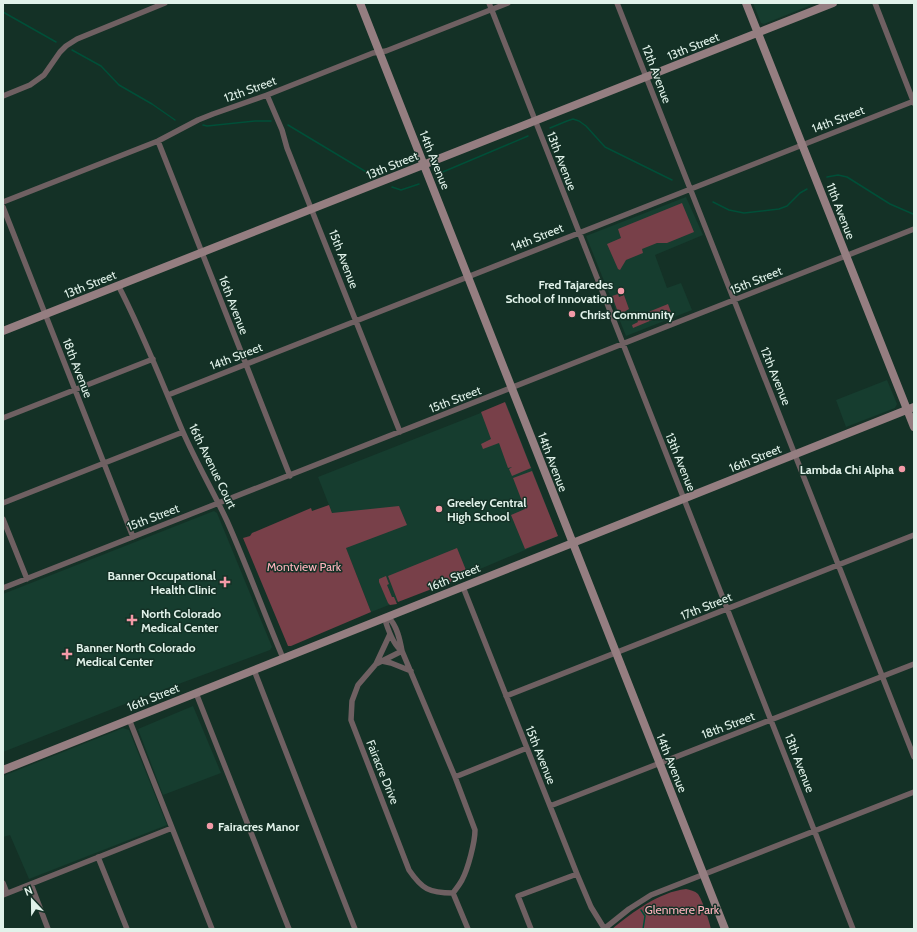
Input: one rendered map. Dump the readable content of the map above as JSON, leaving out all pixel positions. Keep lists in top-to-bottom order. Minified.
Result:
{"streets":{"street":["13th Street","12th Avenue","12th Street","14th Street","14th Avenue","13th Avenue","11th Avenue","15th Avenue","15th Street","16th Avenue","18th Avenue","16th Street","16th Avenue Court","17th Street","18th Street","Fairacre Drive"]},"crossings":[["13th Street","12th Avenue"],["13th Street","14th Avenue"],["13th Street","13th Avenue"],["13th Street","11th Avenue"],["13th Street","15th Avenue"],["13th Street","16th Avenue"],["13th Street","18th Avenue"],["13th Street","16th Avenue Court"],["12th Avenue","14th Street"],["12th Avenue","15th Street"],["12th Avenue","16th Street"],["12th Avenue","17th Street"],["12th Avenue","18th Street"],["12th Street","14th Avenue"],["12th Street","13th Avenue"],["12th Street","15th Avenue"],["12th Street","16th Avenue"],["14th Street","14th Avenue"],["14th Street","13th Avenue"],["14th Street","11th Avenue"],["14th Street","15th Avenue"],["14th Street","16th Avenue"],["14th Street","16th Avenue Court"],["14th Avenue","15th Street"],["14th Avenue","16th Street"],["14th Avenue","17th Street"],["14th Avenue","18th Street"],["13th Avenue","15th Street"],["13th Avenue","16th Street"],["13th Avenue","17th Street"],["13th Avenue","18th Street"],["11th Avenue","15th Street"],["11th Avenue","16th Street"],["15th Avenue","15th Street"],["15th Avenue","16th Street"],["15th Avenue","17th Street"],["15th Avenue","18th Street"],["15th Street","16th Avenue"],["15th Street","18th Avenue"],["15th Street","16th Avenue Court"],["16th Street","16th Avenue Court"]],"parks":["Montview Park","Glenmere Park"],"places":{"other":["Fred Tajaredes School of Innovation","Christ Community","Lambda Chi Alpha","Greeley Central High School","Fairacres Manor"],"health":["Banner Occupational Health Clinic","North Colorado Medical Center","Banner North Colorado Medical Center"]},"north":"top"}
